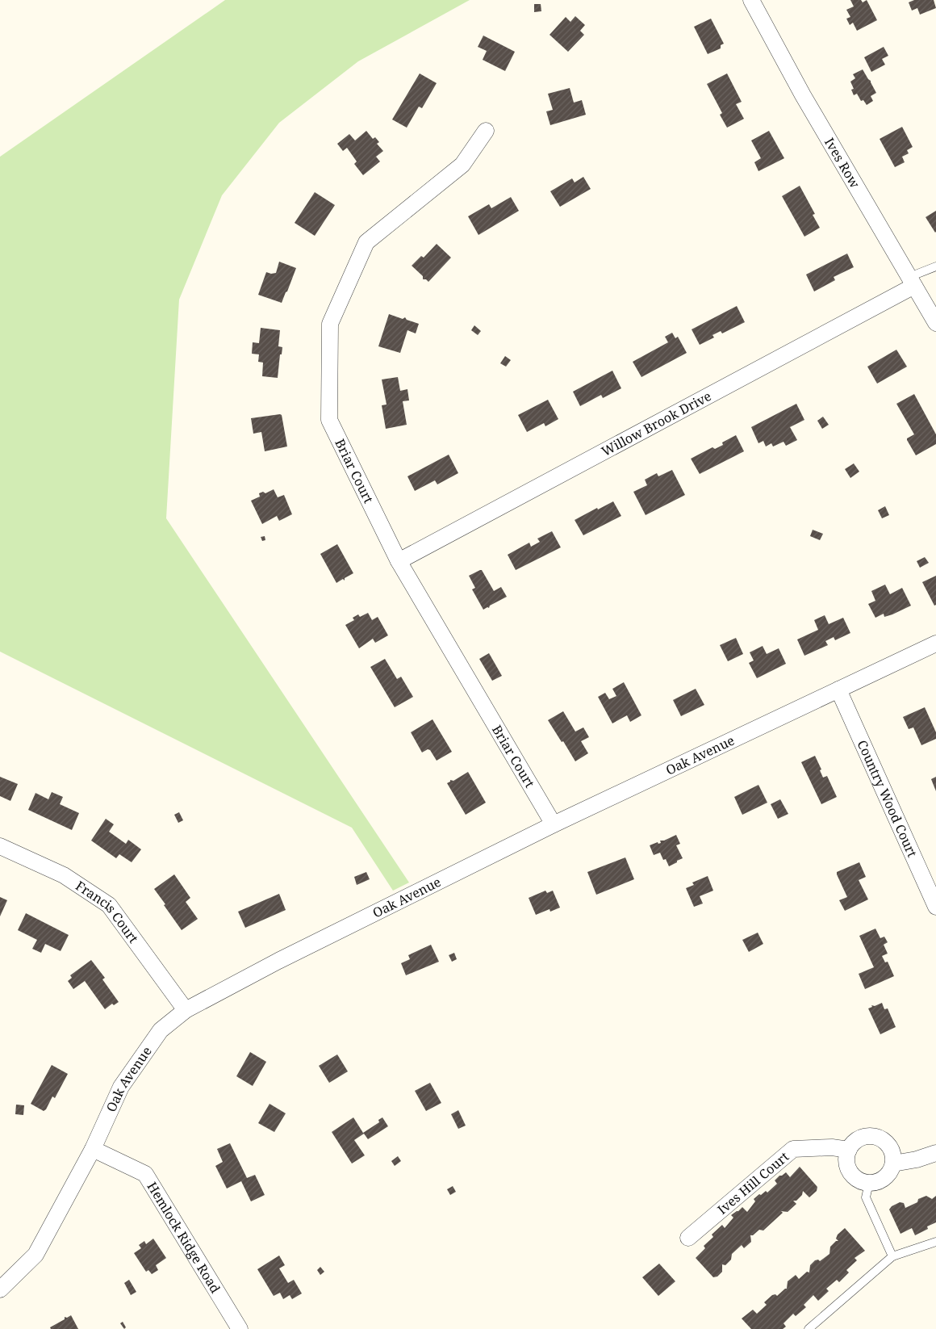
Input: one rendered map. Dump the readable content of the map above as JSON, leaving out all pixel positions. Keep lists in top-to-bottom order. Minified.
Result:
{"streets":{"street":["Ives Row","Willow Brook Drive","Briar Court","Oak Avenue","Country Wood Court","Francis Court","Ives Hill Court","Hemlock Ridge Road"]},"crossings":[["Ives Row","Willow Brook Drive"],["Willow Brook Drive","Briar Court"],["Briar Court","Oak Avenue"],["Oak Avenue","Country Wood Court"],["Oak Avenue","Francis Court"],["Oak Avenue","Hemlock Ridge Road"]]}
